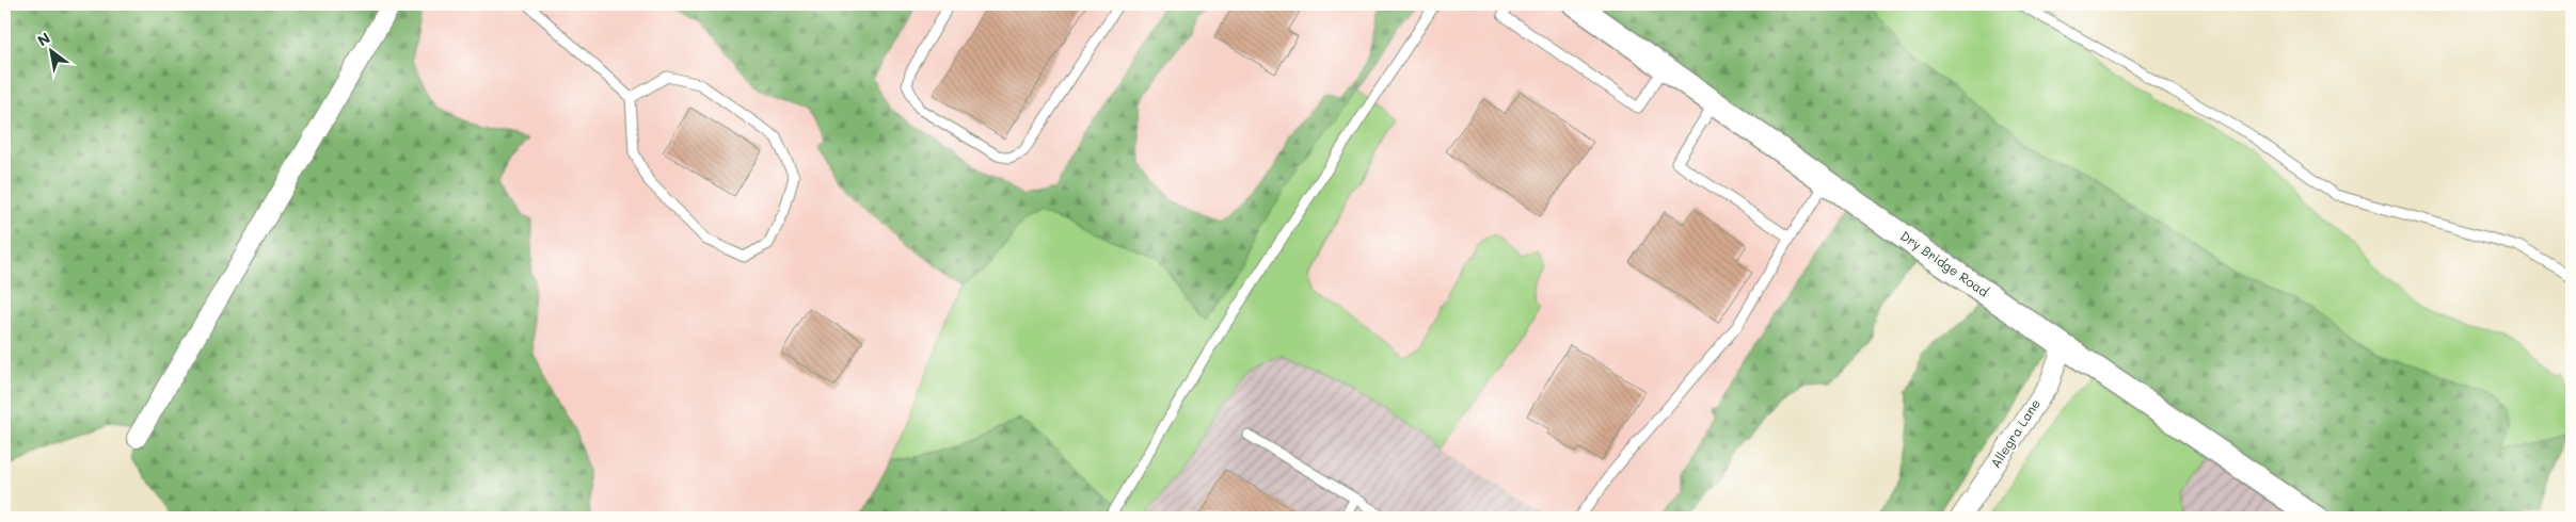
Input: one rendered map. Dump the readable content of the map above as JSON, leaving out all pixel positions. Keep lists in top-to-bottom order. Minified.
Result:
{"streets":{"street":["Dry Bridge Road","Allegra Lane"]},"crossings":[["Dry Bridge Road","Allegra Lane"]],"north":"top left"}
